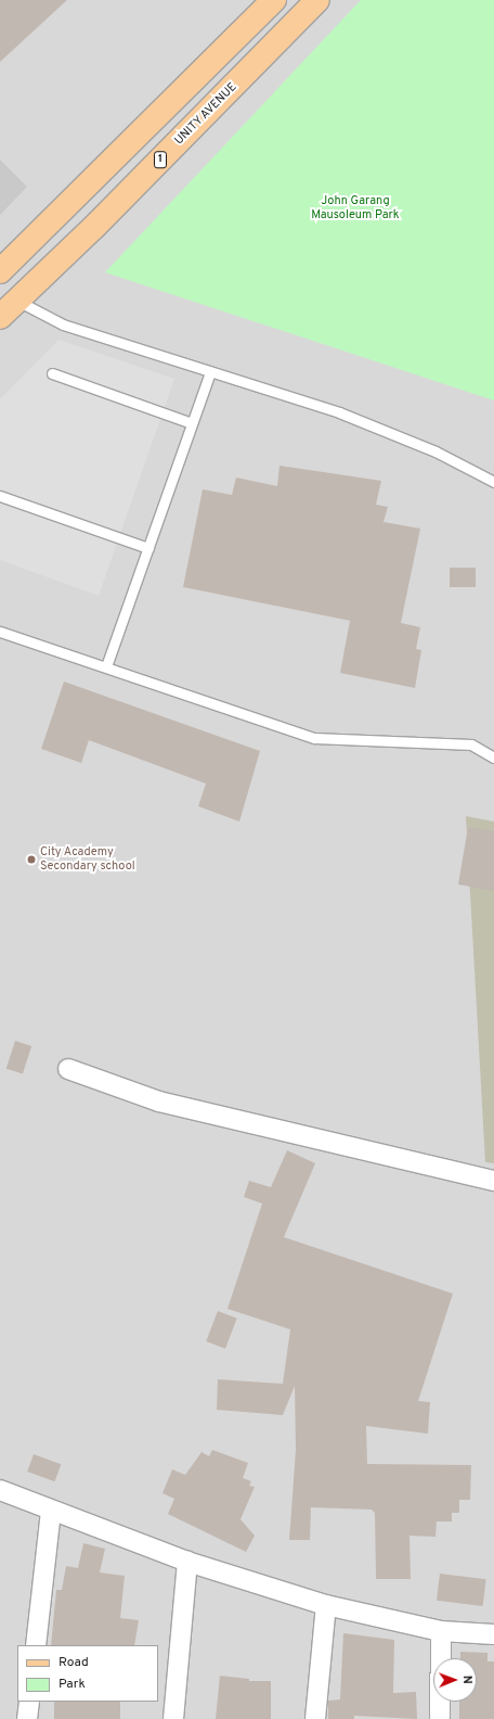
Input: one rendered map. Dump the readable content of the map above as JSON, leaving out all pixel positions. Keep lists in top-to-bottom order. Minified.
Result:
{"streets":{"main road":["UNITY AVENUE","1"]},"parks":["John Garang Mausoleum Park"],"places":["City Academy Secondary school"],"legend":["Road","Park"],"north":"right"}
